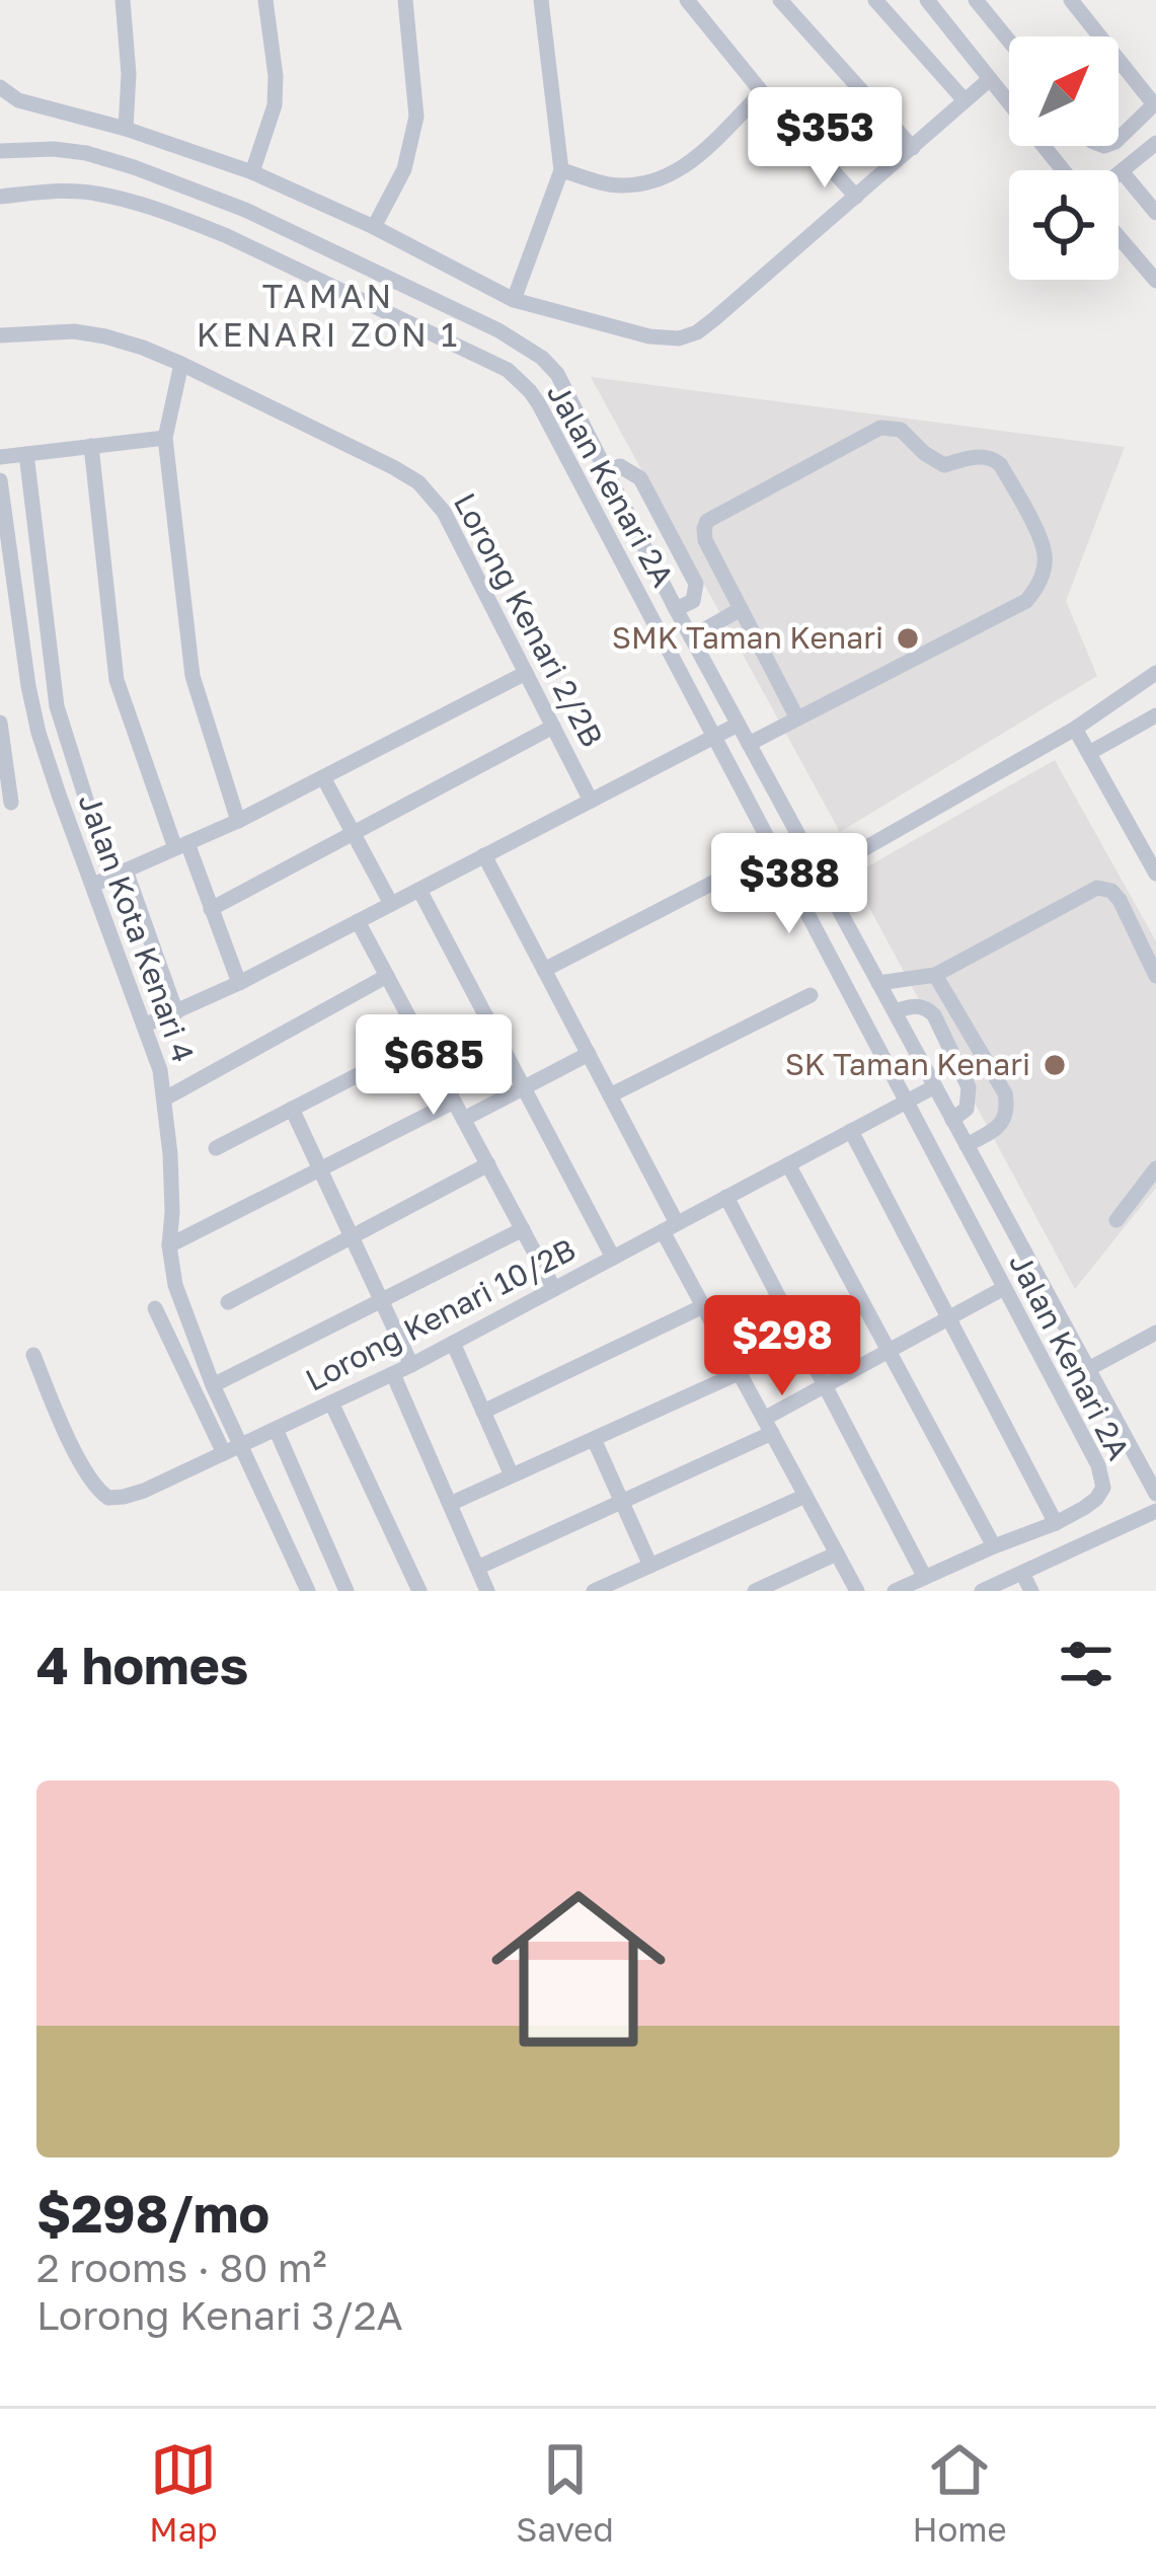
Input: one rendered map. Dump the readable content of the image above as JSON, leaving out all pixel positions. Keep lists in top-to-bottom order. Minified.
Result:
{"streets":{"street":["Jalan Kenari 2A","Lorong Kenari 2/2B","Jalan Kota Kenari 4","Lorong Kenari 10/2B"]},"crossings":[["Jalan Kenari 2A","Lorong Kenari 10/2B"],["Jalan Kota Kenari 4","Lorong Kenari 10/2B"]],"districts":["TAMAN KENARI ZON 1"],"places":["SMK Taman Kenari","SK Taman Kenari"],"north":"top right","page":{"price":["$353","$388","$685","$298"],"heading":"4 homes","list":[{"name":"$298/mo","note":"2 rooms · 80 m² · Lorong Kenari 3/2A"}],"tabs":["Map","Saved","Home"]}}
